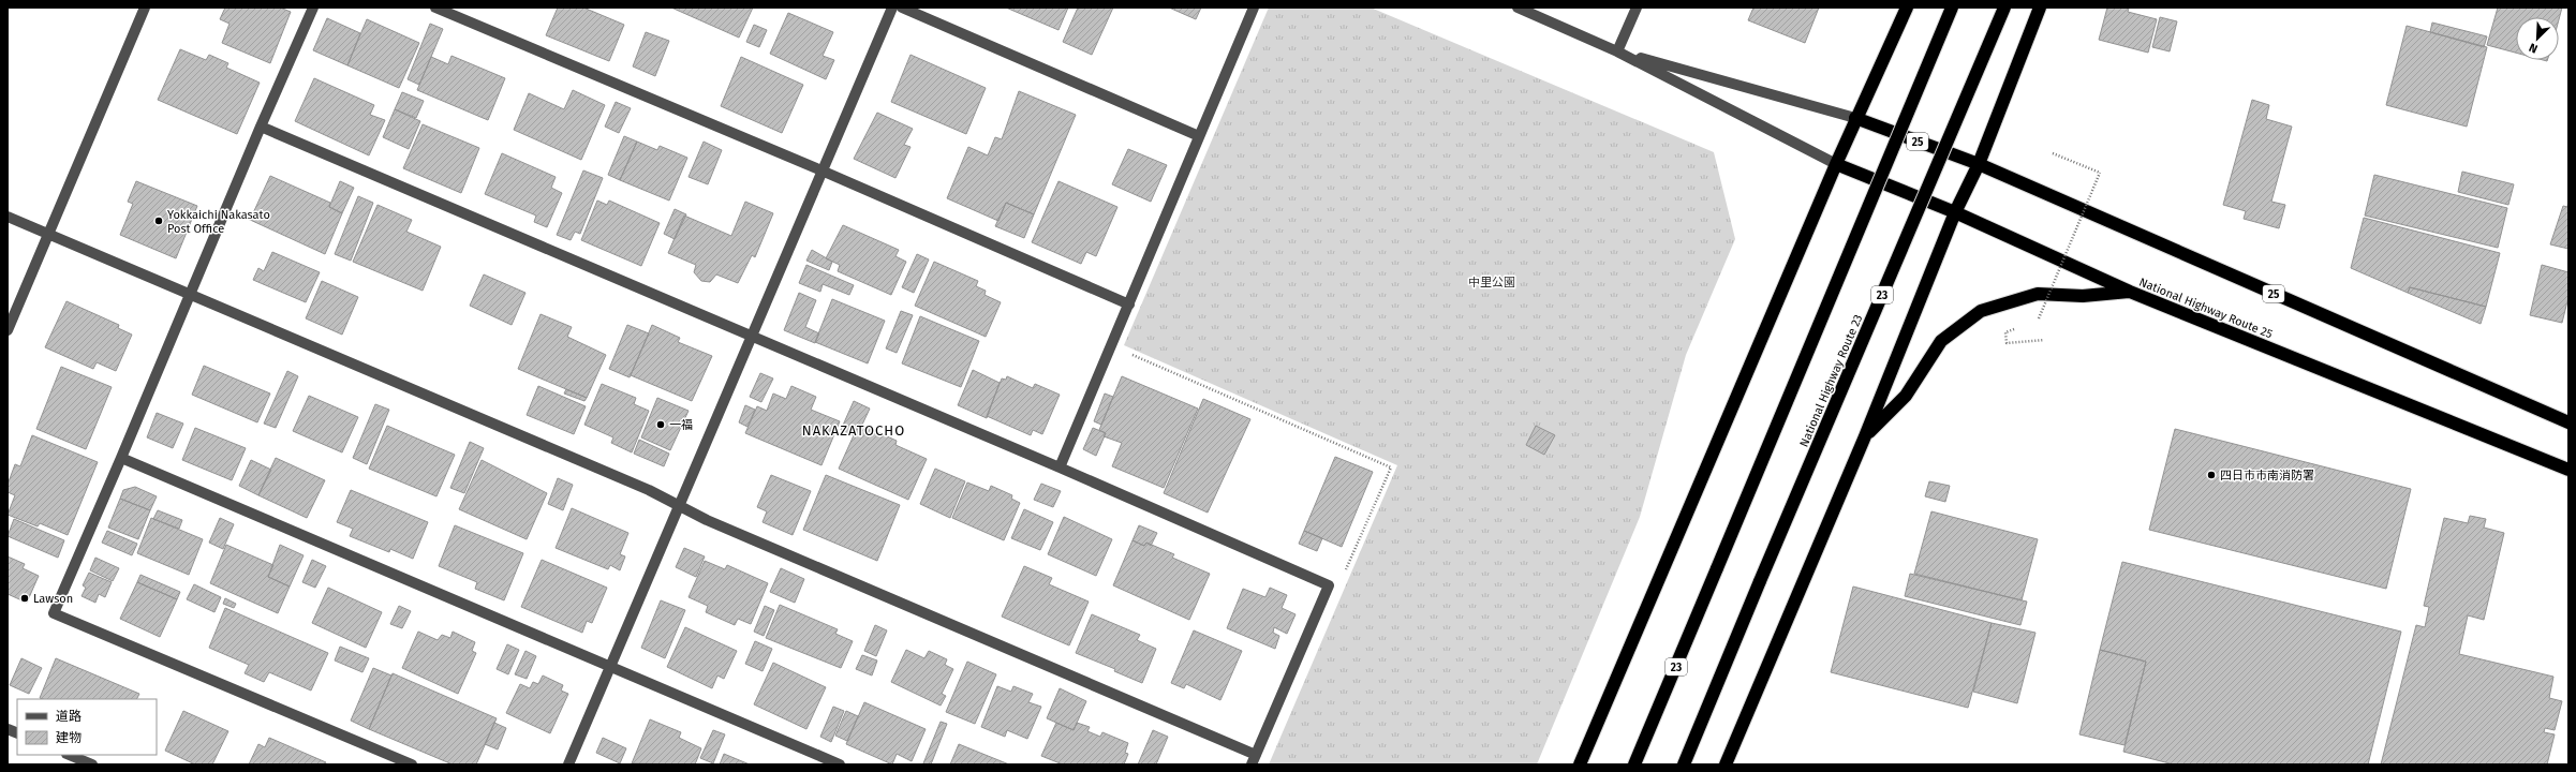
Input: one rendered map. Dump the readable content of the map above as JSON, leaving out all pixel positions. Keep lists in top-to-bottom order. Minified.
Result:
{"streets":{"highway":["25","23","National Highway Route 25","National Highway Route 23"]},"districts":["NAKAZATOCHO"],"parks":["中里公園"],"places":["Yokkaichi Nakasato Post Office","一福","四日市市南消防署","Lawson"],"legend":["道路","建物"],"north":"bottom left"}
